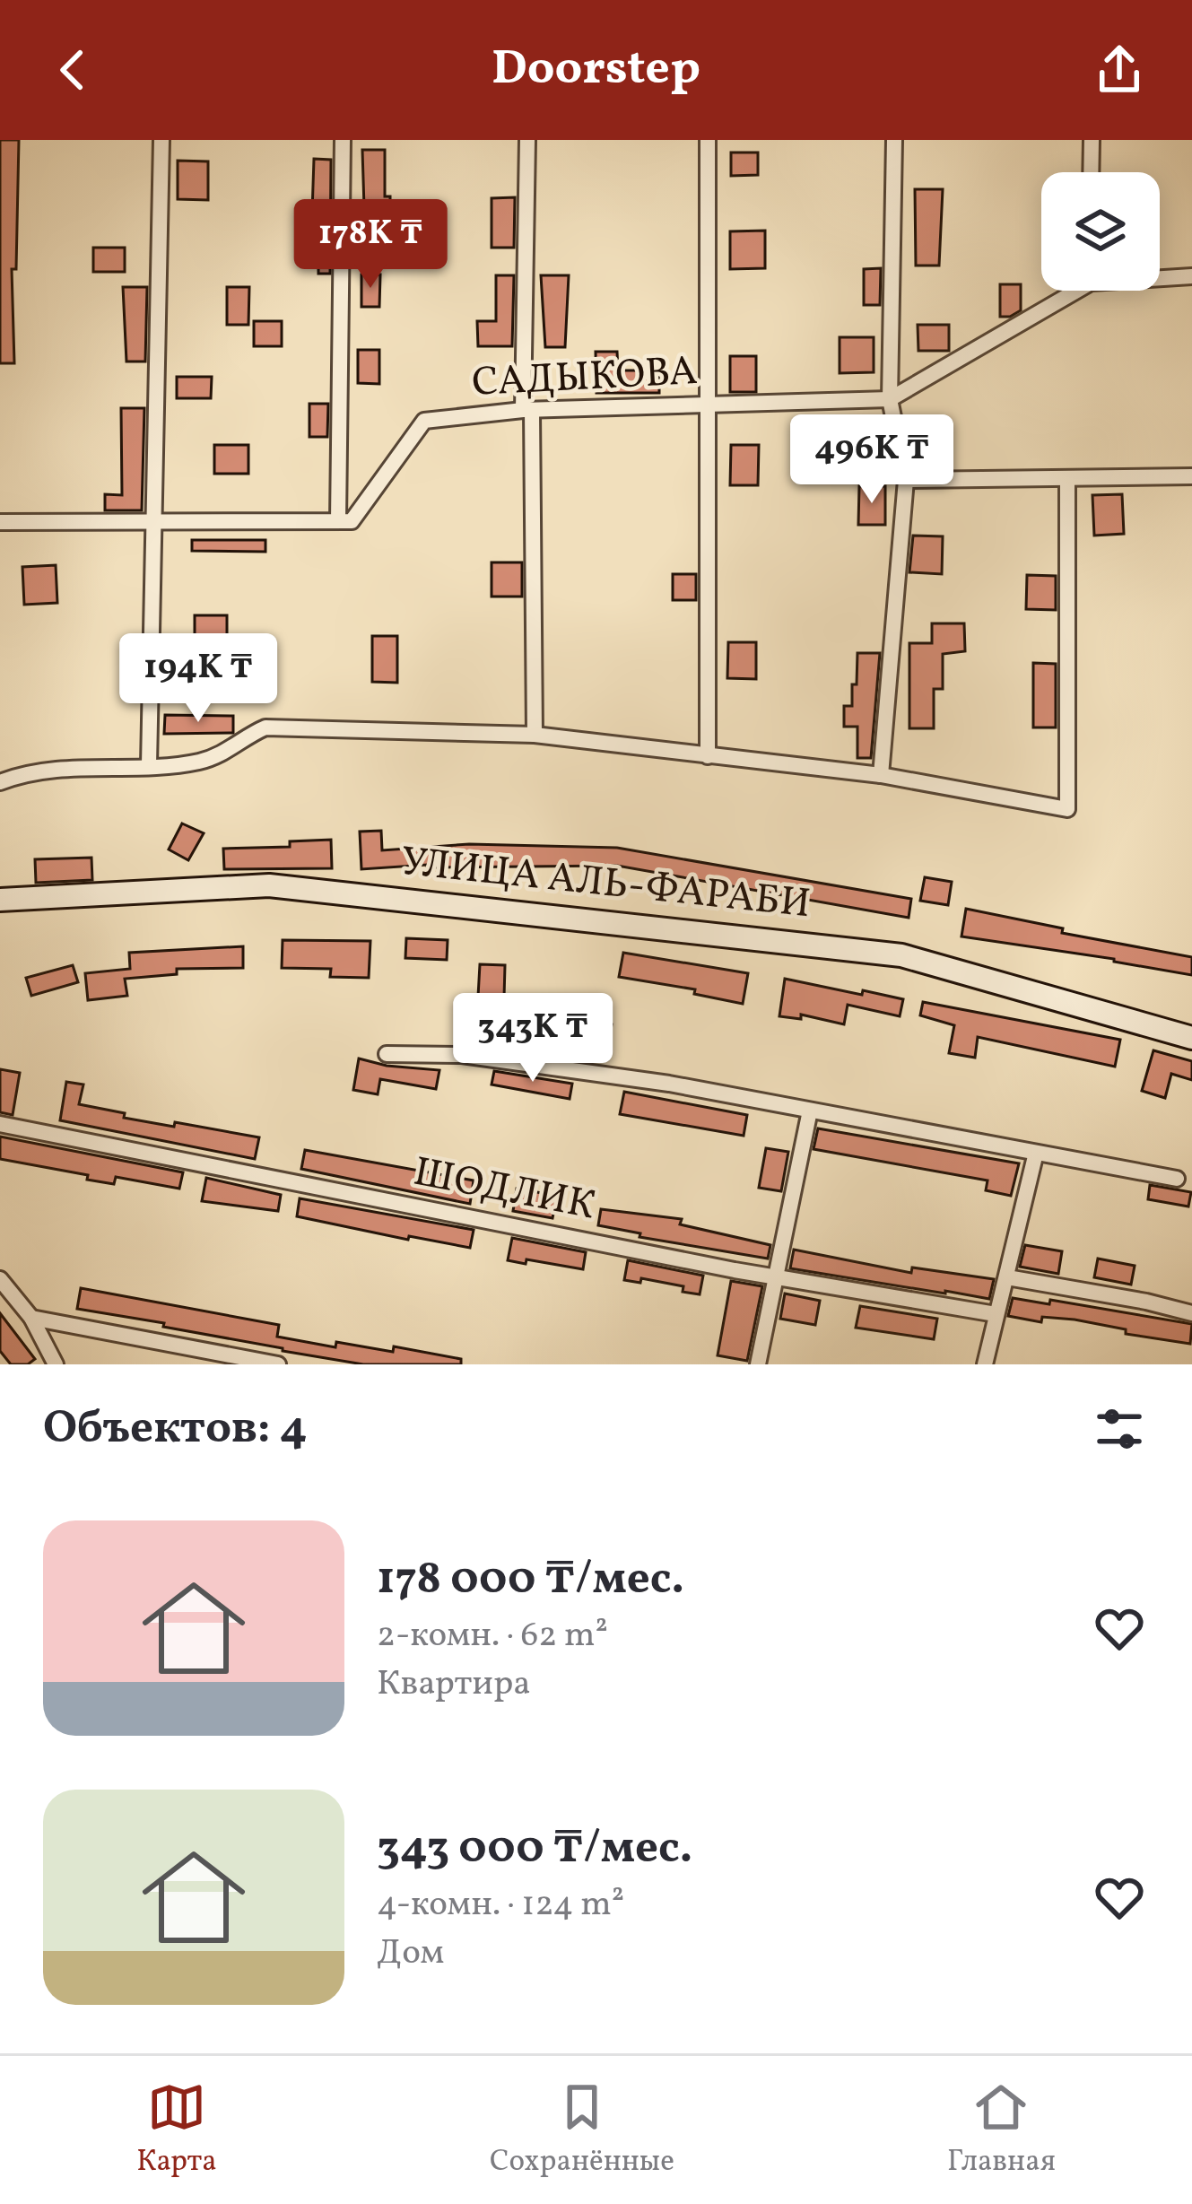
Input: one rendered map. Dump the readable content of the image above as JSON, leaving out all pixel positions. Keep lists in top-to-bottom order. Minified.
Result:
{"streets":{"main road":["УЛИЦА АЛЬ-ФАРАБИ"],"street":["САДЫКОВА","ШОДЛИК"]},"page":{"header":"Doorstep","price":["178K ₸","496K ₸","194K ₸","343K ₸"],"heading":"Объектов: 4","list":[{"name":"178 000 ₸/мес.","note":"2-комн. · 62 m² · Квартира"},{"name":"343 000 ₸/мес.","note":"4-комн. · 124 m² · Дом"}],"tabs":["Карта","Сохранённые","Главная"]}}
